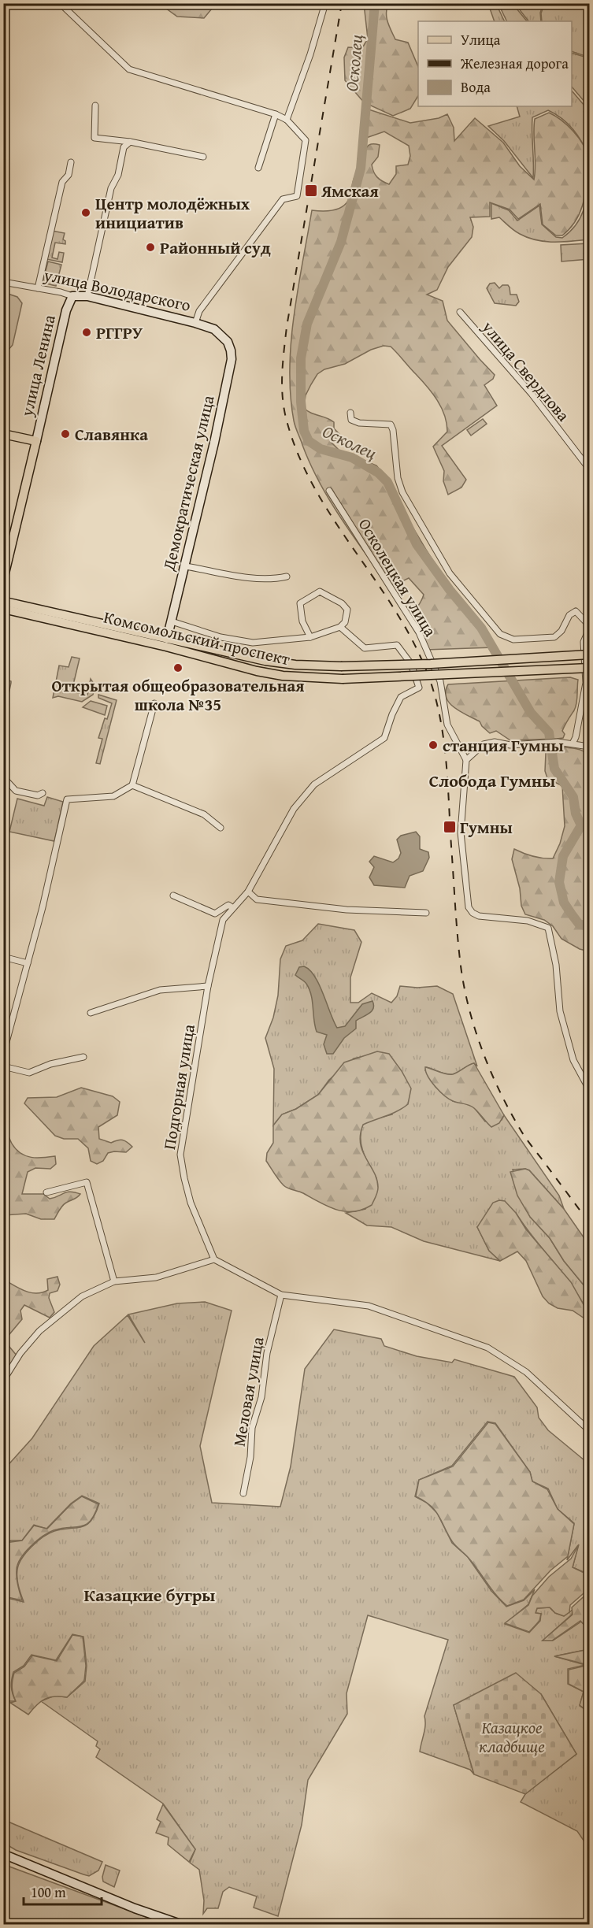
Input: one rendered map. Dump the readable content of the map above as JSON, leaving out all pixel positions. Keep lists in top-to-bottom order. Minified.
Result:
{"streets":{"main road":["улица Ленина","Комсомольский проспект"],"street":["улица Володарского","улица Свердлова","Демократическая улица","Осколецкая улица","Подгорная улица","Меловая улица"]},"crossings":[["улица Володарского","улица Ленина"],["улица Володарского","Демократическая улица"],["Демократическая улица","Комсомольский проспект"]],"districts":["Слобода Гумны","Казацкие бугры"],"water":["Осколец"],"parks":["Казацкое кладбище"],"places":{"transit":["Ямская","Гумны"],"other":["Центр молодёжных инициатив","Районный суд","РГГРУ","Славянка","Открытая общеобразовательная школа №35","станция Гумны"]},"legend":["Улица","Железная дорога","Вода"],"scale_bar":"100 m"}
